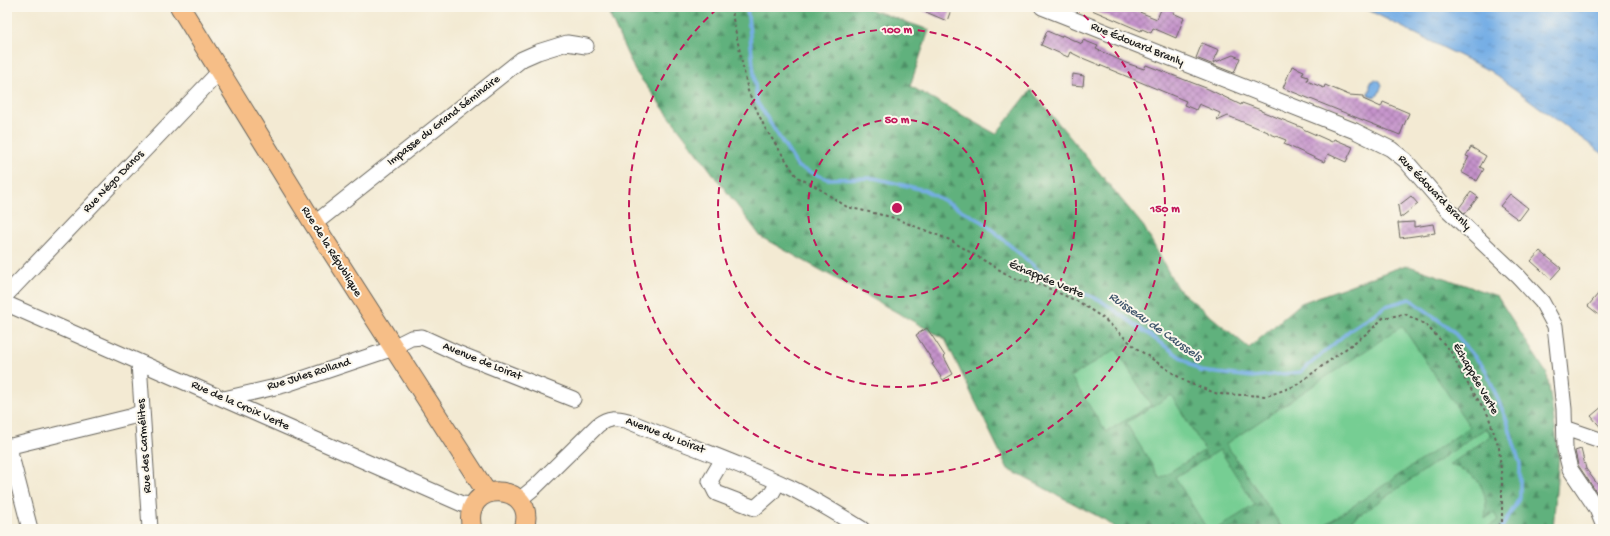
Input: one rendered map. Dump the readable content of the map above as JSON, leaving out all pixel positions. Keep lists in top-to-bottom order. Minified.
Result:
{"streets":{"main road":["Rue de la République"],"street":["Rue Édouard Branly","Impasse du Grand Séminaire","Rue Négo Danos","Avenue de Loirat","Rue Jules Rolland","Rue de la Croix Verte","Avenue du Loirat","Rue des Carmélites"],"path":["Échappée Verte"]},"crossings":[["Impasse du Grand Séminaire","Rue de la République"],["Rue Négo Danos","Rue de la République"],["Rue de la République","Avenue de Loirat"],["Rue de la République","Rue Jules Rolland"],["Rue de la République","Rue de la Croix Verte"],["Avenue de Loirat","Rue Jules Rolland"],["Rue Jules Rolland","Rue de la Croix Verte"],["Rue de la Croix Verte","Rue des Carmélites"]],"water":["Ruisseau de Caussels"],"rings":["100 m","50 m","150 m"]}
